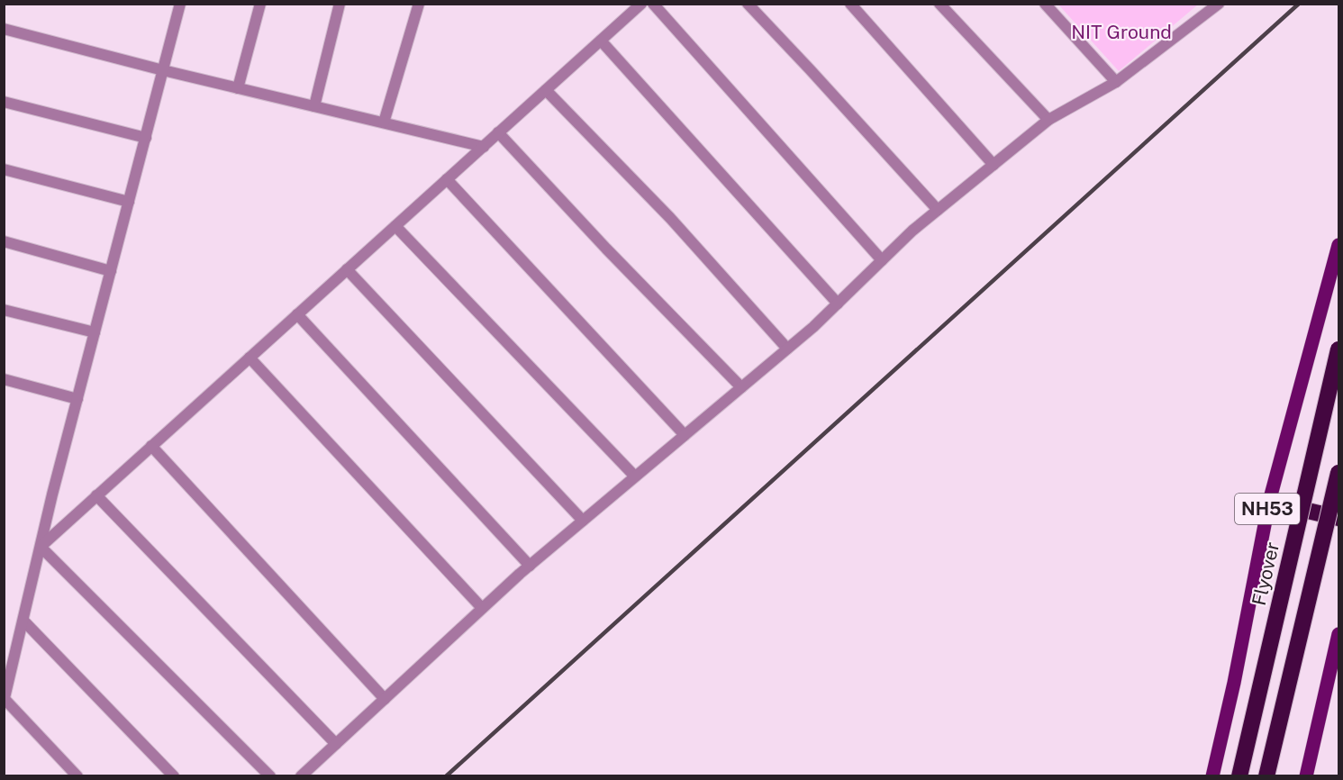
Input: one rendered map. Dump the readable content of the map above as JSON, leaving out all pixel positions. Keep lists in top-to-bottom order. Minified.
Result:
{"streets":{"highway":["NH53","Flyover"]},"parks":["NIT Ground"]}
